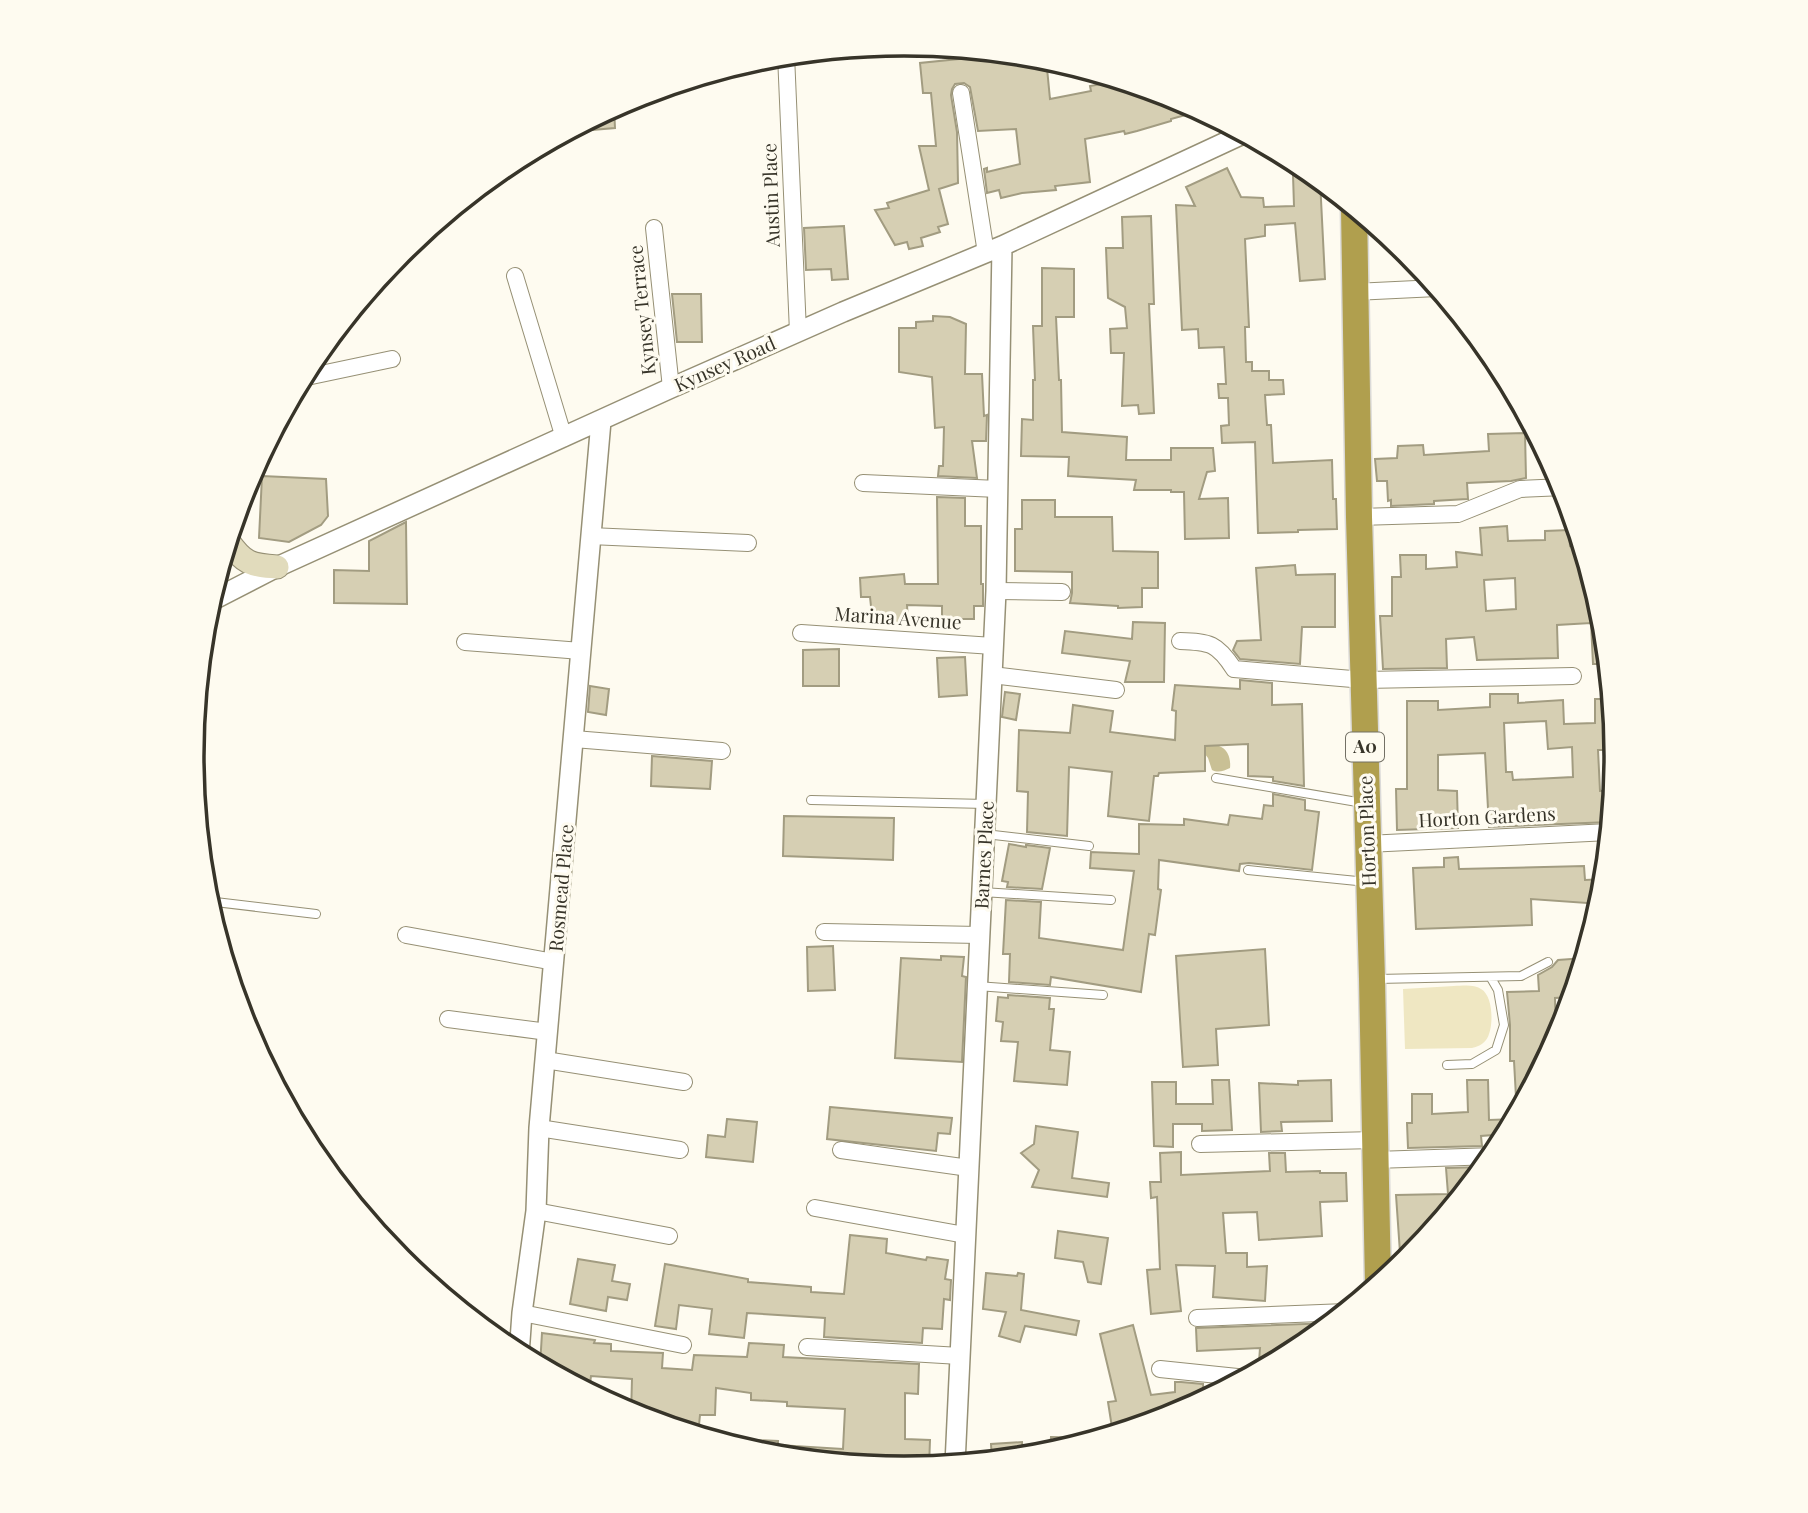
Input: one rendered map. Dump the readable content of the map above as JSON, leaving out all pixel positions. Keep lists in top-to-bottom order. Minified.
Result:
{"streets":{"highway":["A0","Horton Place"],"street":["Austin Place","Kynsey Terrace","Kynsey Road","Marina Avenue","Horton Gardens","Barnes Place","Rosmead Place"]},"crossings":[["Austin Place","Kynsey Road"],["Kynsey Terrace","Kynsey Road"],["Kynsey Road","Barnes Place"],["Kynsey Road","Rosmead Place"],["Marina Avenue","Barnes Place"],["Horton Gardens","Horton Place"]]}
